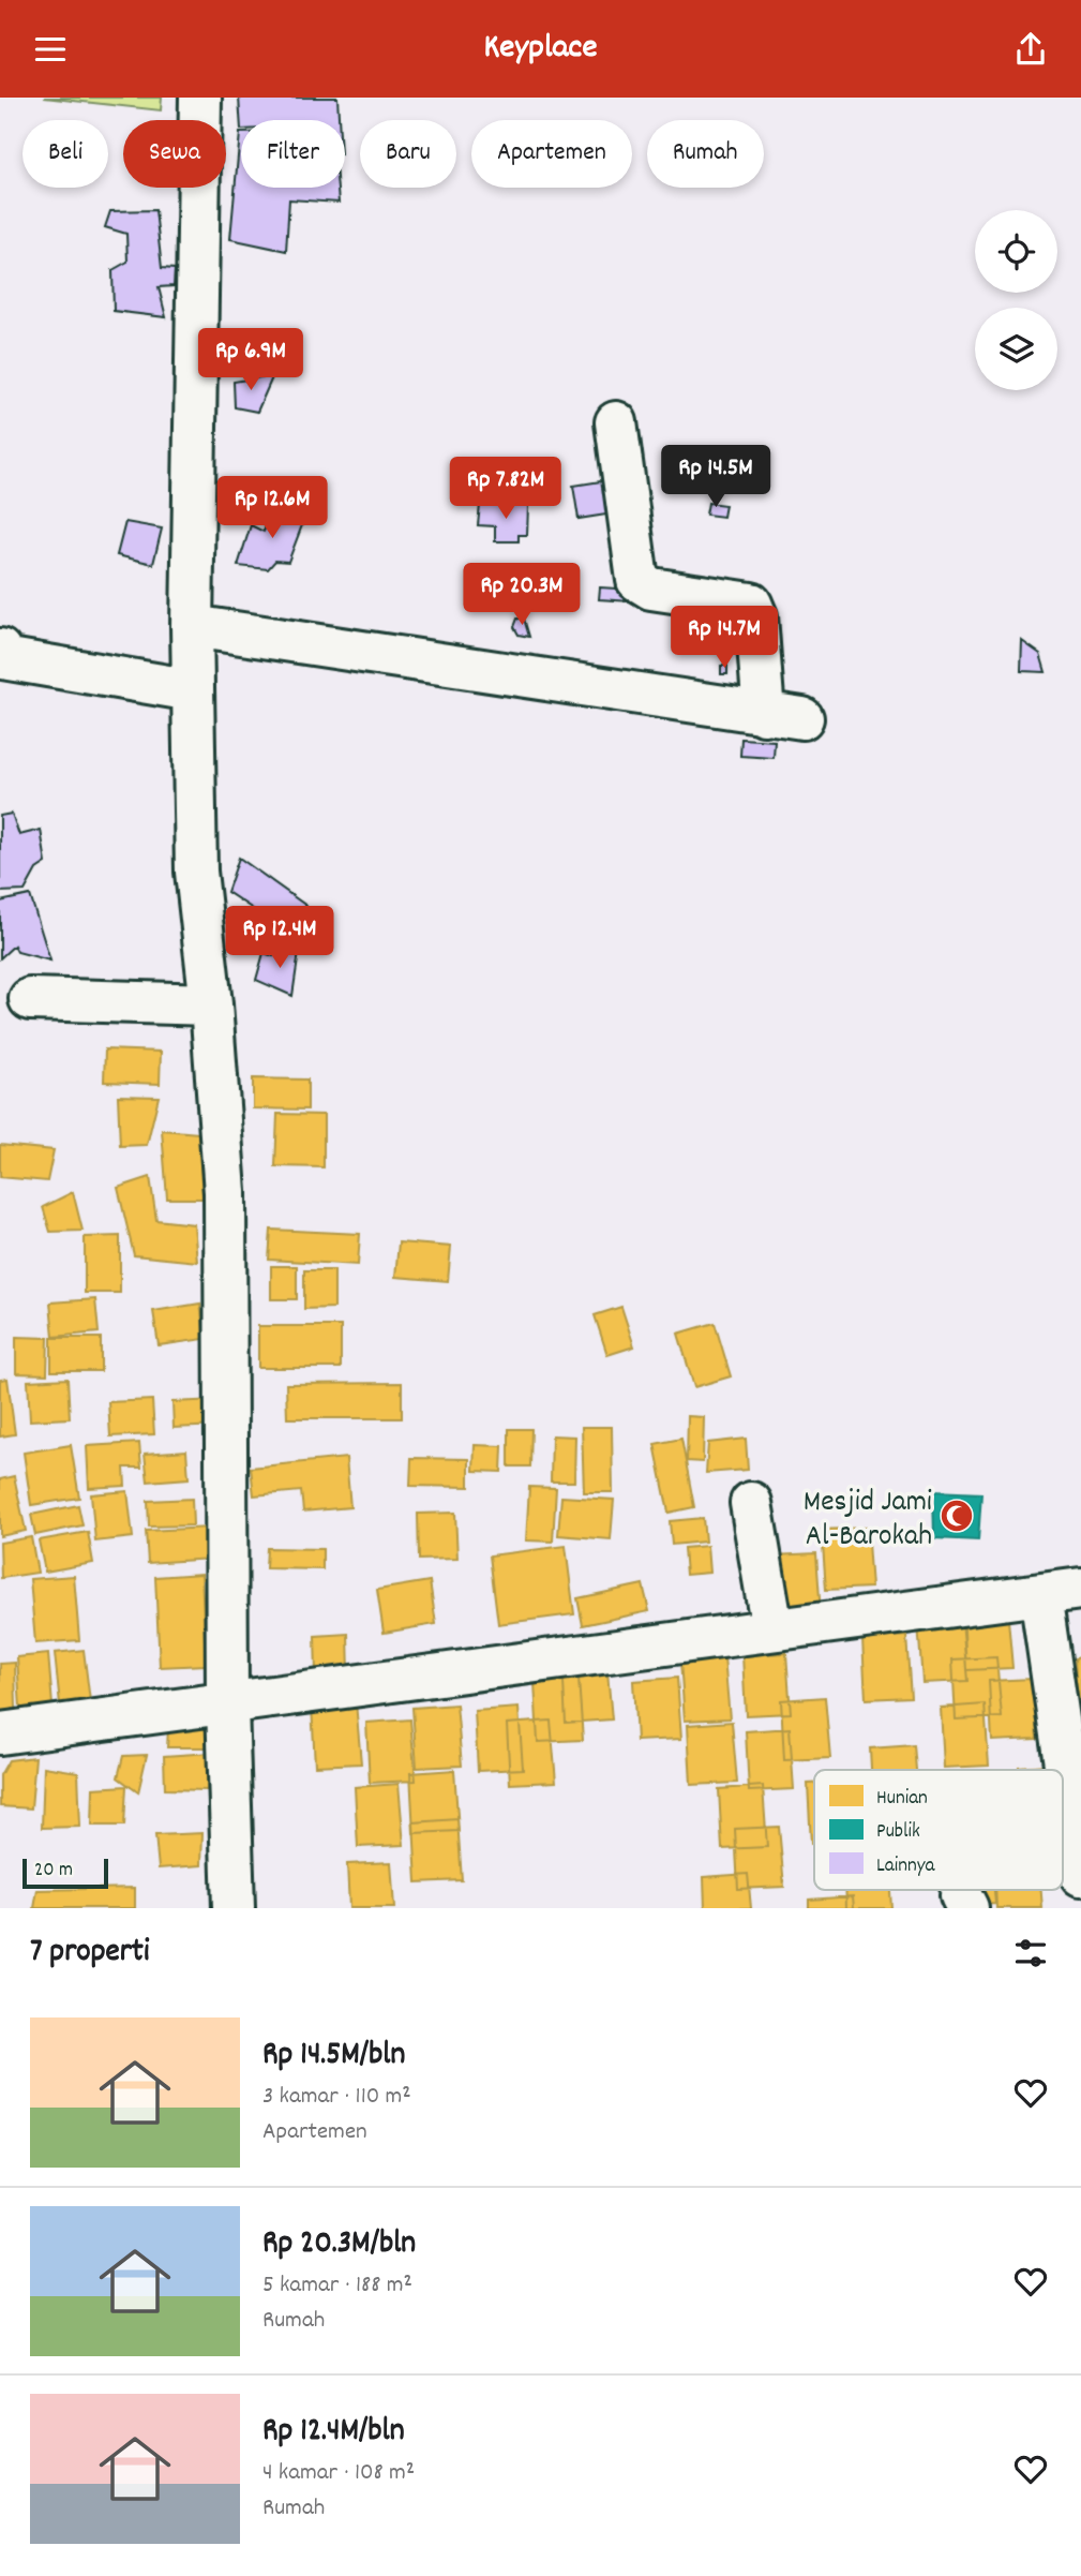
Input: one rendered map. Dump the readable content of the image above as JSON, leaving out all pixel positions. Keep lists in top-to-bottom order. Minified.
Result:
{"places":{"mosque":["Mesjid Jami Al-Barokah"]},"legend":["Hunian","Publik","Lainnya"],"scale_bar":"20 m","page":{"header":"Keyplace","chip":["Beli","Sewa","Filter","Baru","Apartemen","Rumah"],"price":["Rp 6.9M","Rp 14.5M","Rp 7.82M","Rp 12.6M","Rp 20.3M","Rp 14.7M","Rp 12.4M"],"scale":"20 m","heading":"7 properti","list":[{"name":"Rp 14.5M/bln","note":"3 kamar · 110 m² · Apartemen"},{"name":"Rp 20.3M/bln","note":"5 kamar · 188 m² · Rumah"},{"name":"Rp 12.4M/bln","note":"4 kamar · 108 m² · Rumah"}]}}
